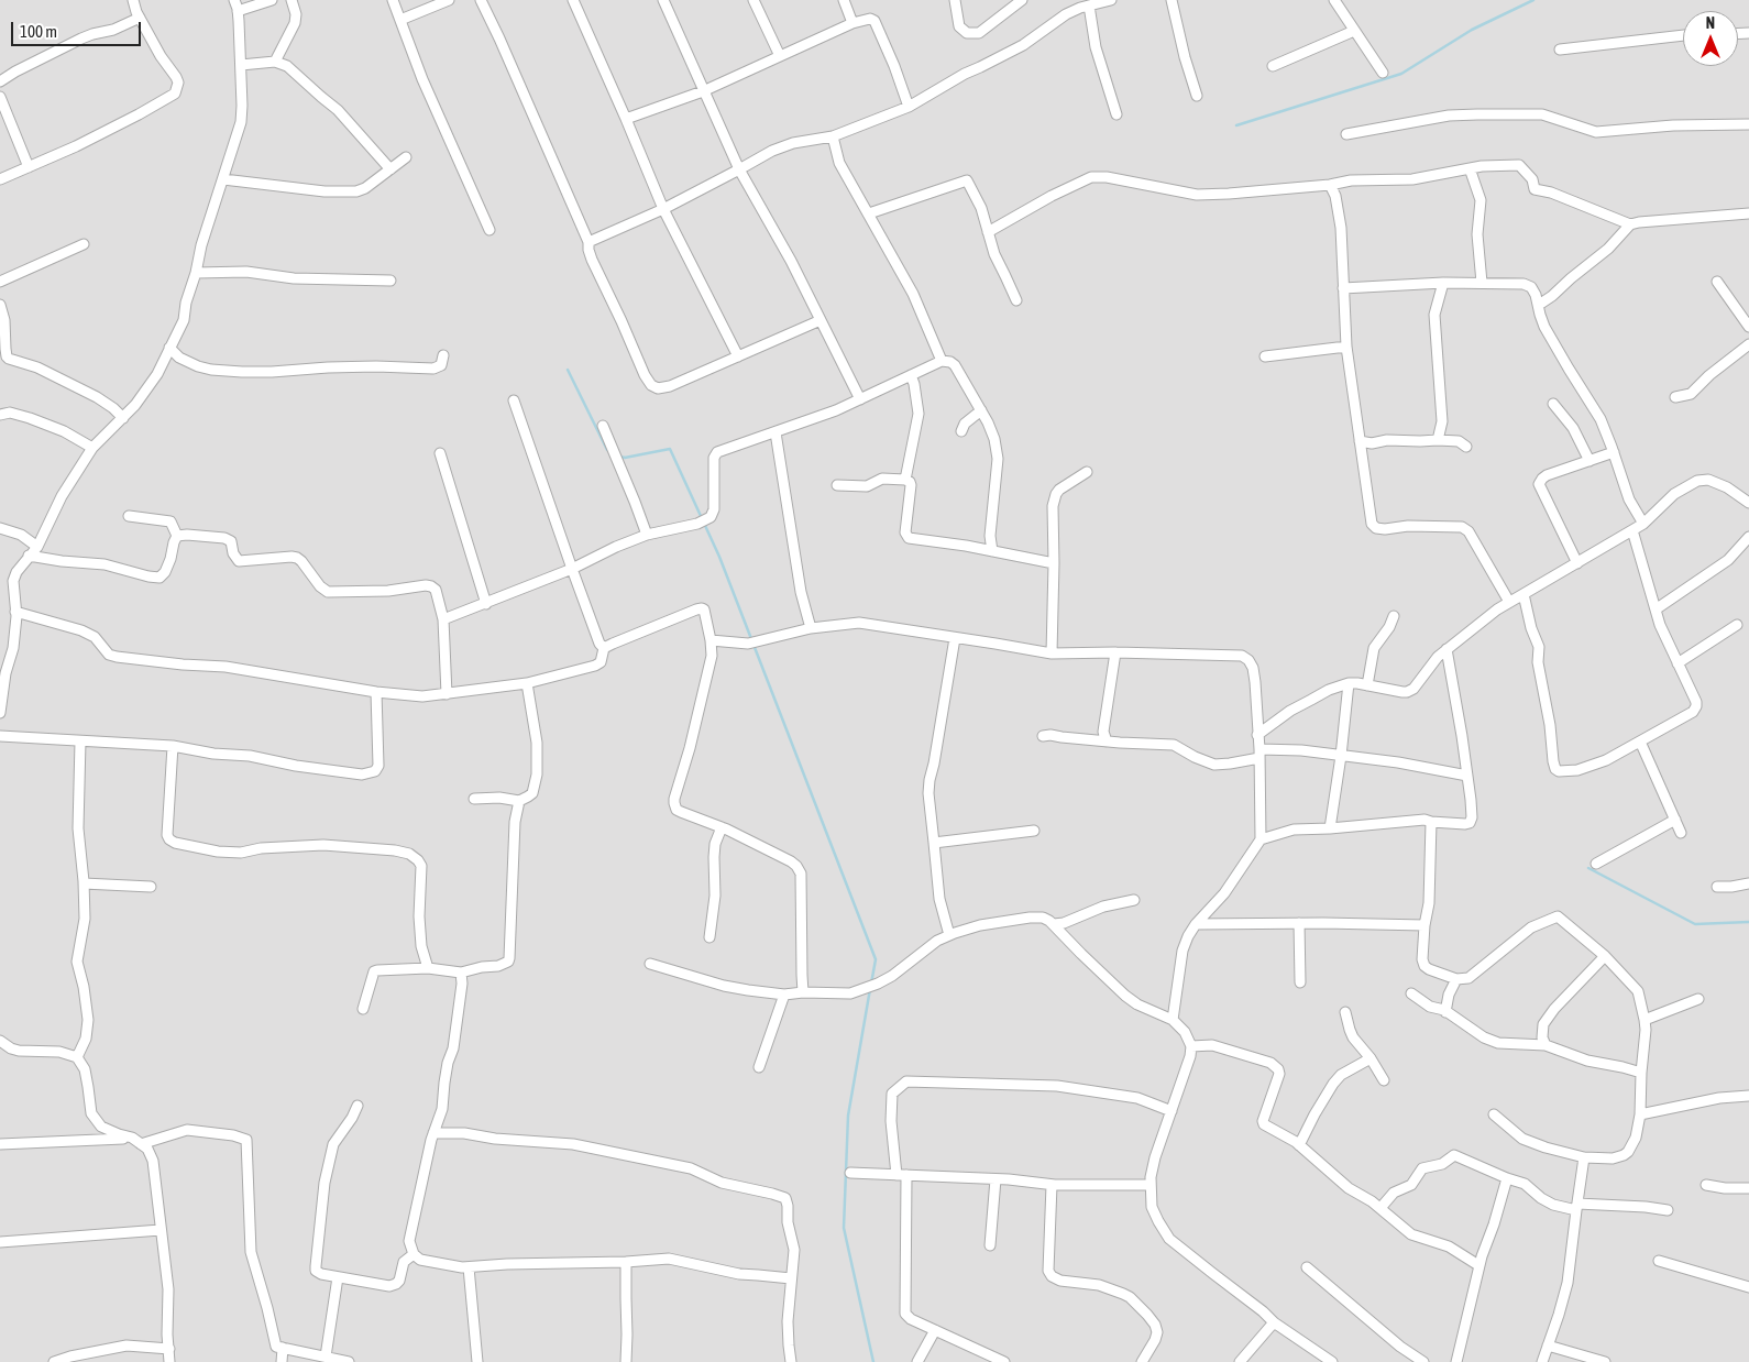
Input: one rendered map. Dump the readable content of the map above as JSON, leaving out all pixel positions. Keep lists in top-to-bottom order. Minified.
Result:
{"scale_bar":"100 m","north":"top"}
